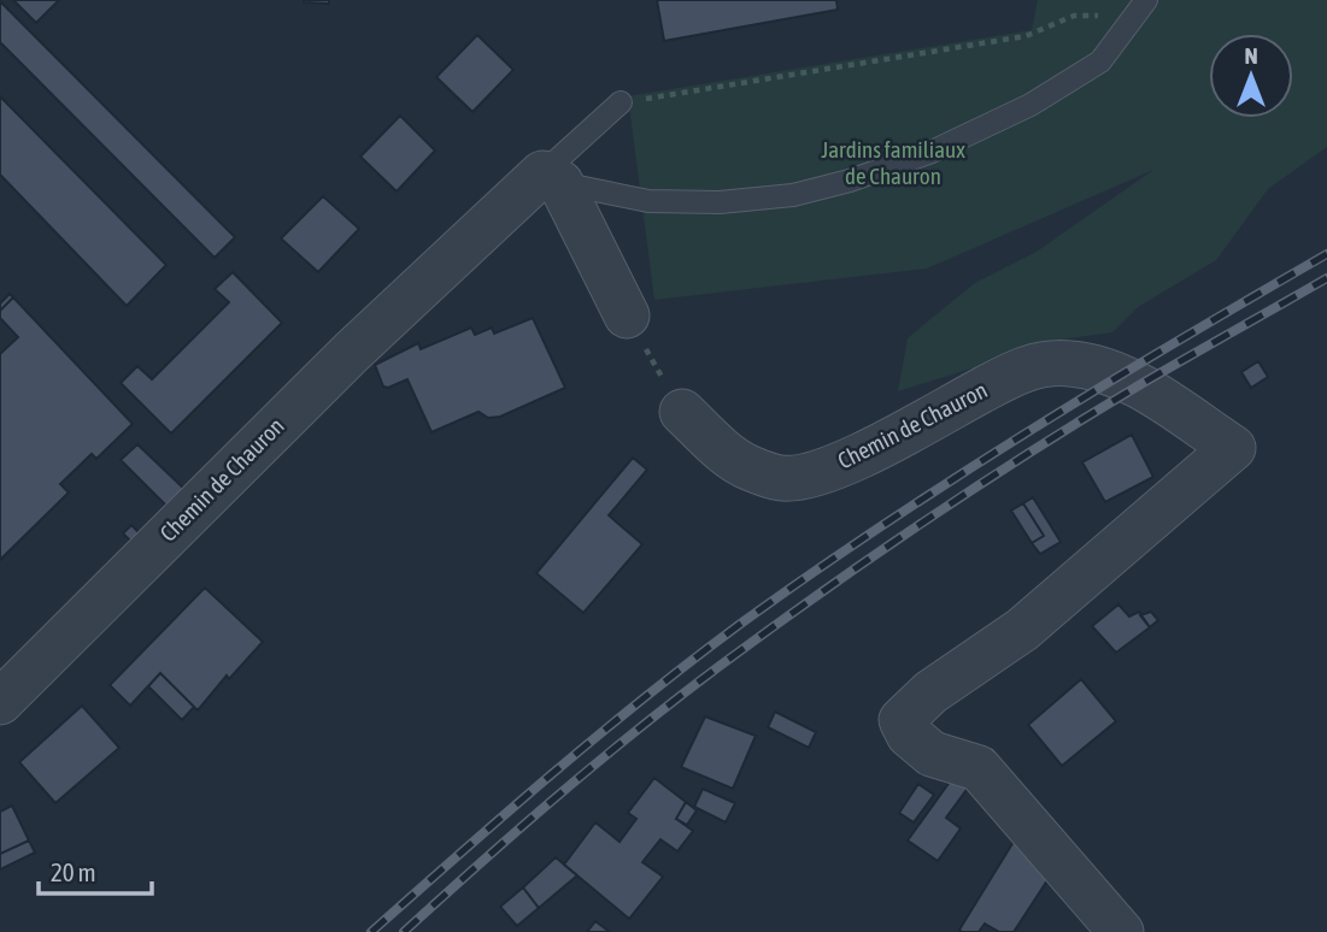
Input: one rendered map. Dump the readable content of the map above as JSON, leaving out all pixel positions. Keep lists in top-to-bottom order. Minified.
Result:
{"streets":{"street":["Chemin de Chauron"]},"parks":["Jardins familiaux de Chauron"],"scale_bar":"20 m","north":"top"}
